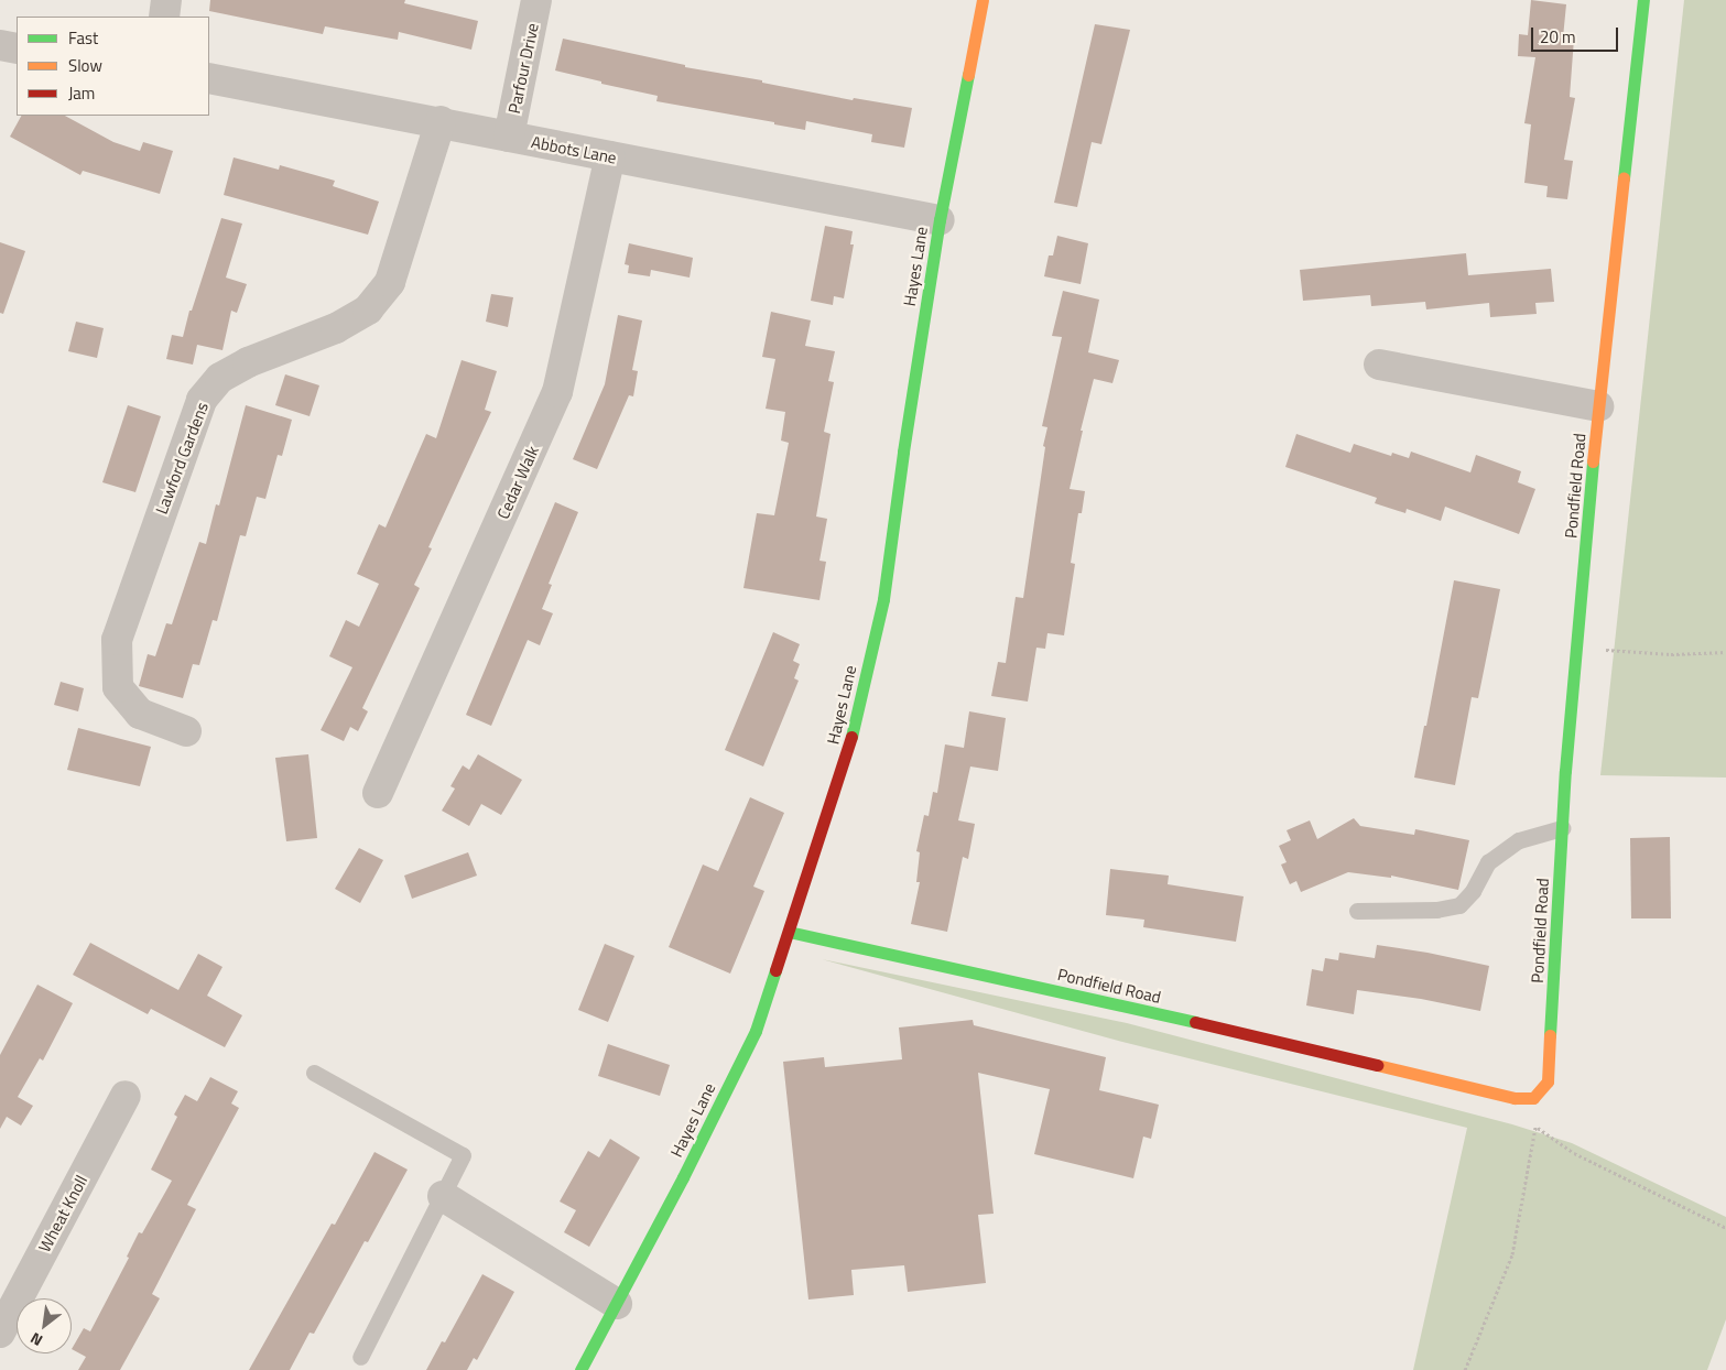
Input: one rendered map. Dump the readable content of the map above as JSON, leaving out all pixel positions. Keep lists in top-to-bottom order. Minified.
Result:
{"streets":{"street":["Parfour Drive","Abbots Lane","Hayes Lane","Lawford Gardens","Cedar Walk","Pondfield Road","Wheat Knoll"]},"crossings":[["Parfour Drive","Abbots Lane"],["Abbots Lane","Hayes Lane"],["Abbots Lane","Lawford Gardens"],["Abbots Lane","Cedar Walk"],["Hayes Lane","Pondfield Road"]],"legend":["Fast","Slow","Jam"],"scale_bar":"20 m","north":"bottom left"}
